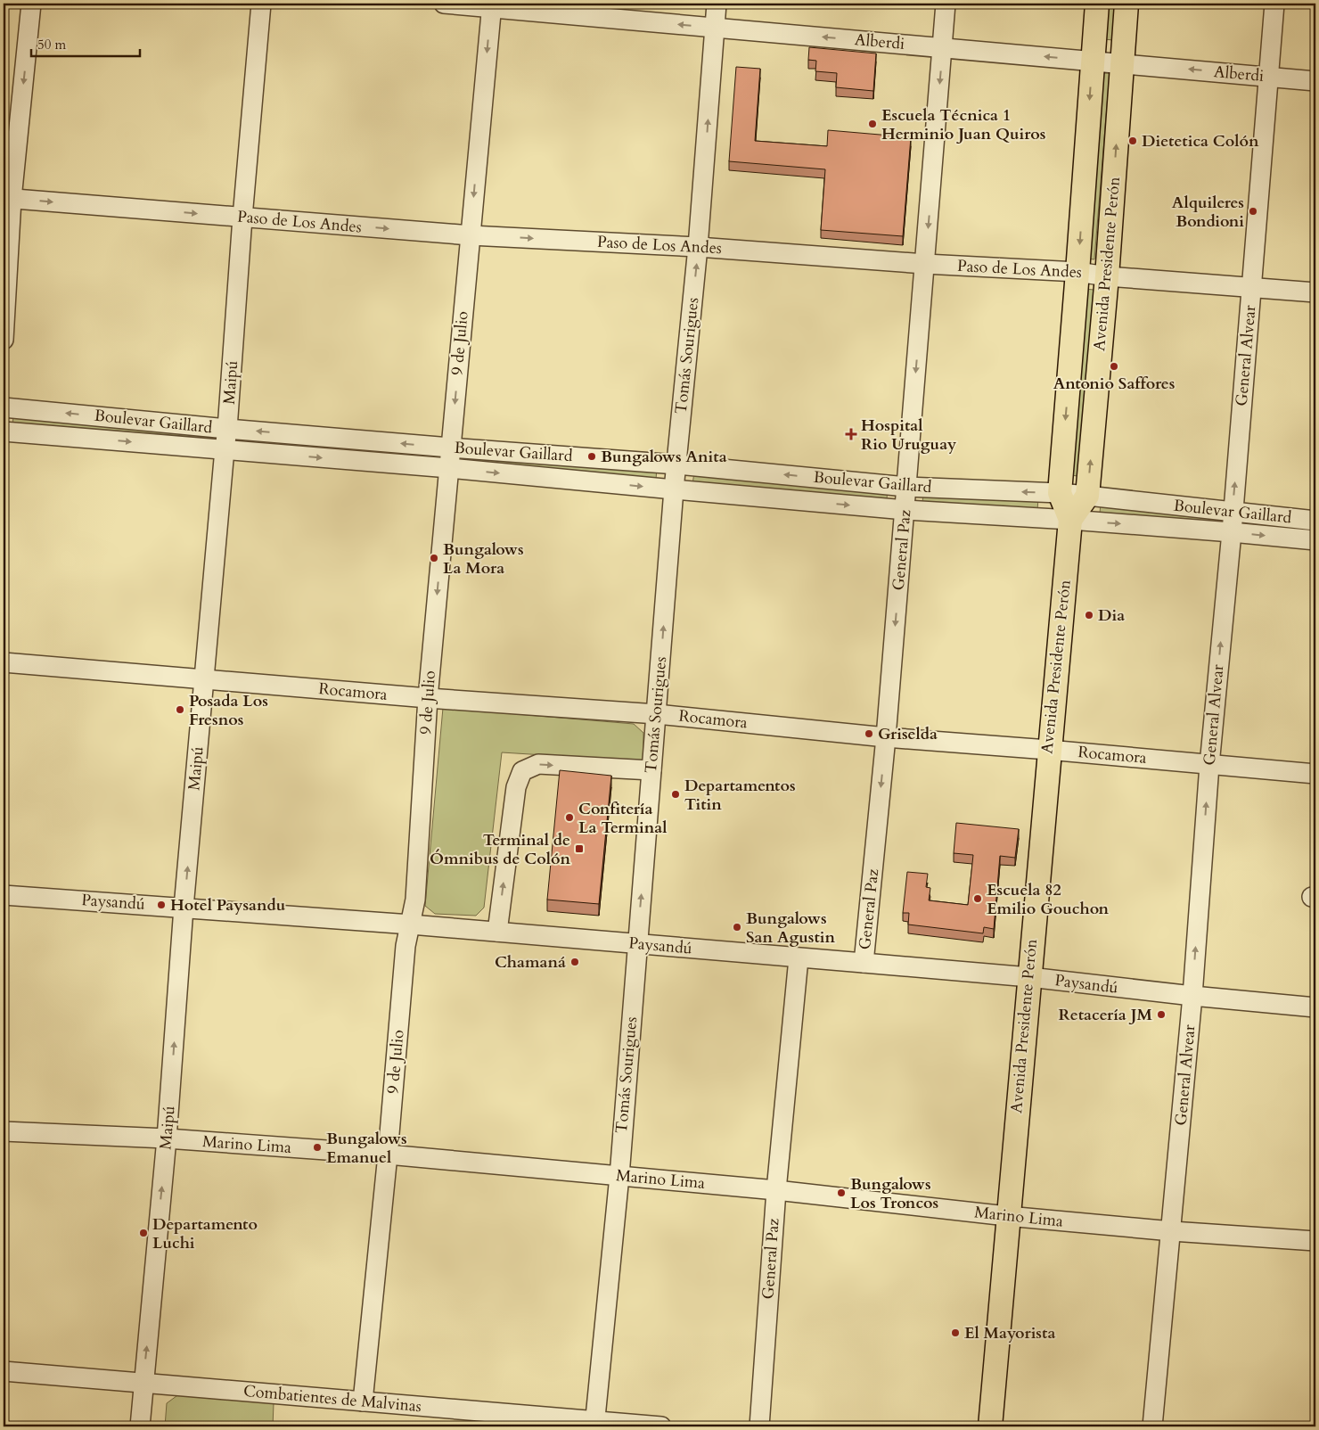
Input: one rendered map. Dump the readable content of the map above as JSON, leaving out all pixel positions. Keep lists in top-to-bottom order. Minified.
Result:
{"streets":{"main road":["Avenida Presidente Perón"],"street":["Alberdi","Paso de Los Andes","9 de Julio","Tomás Sourigues","General Alvear","Maipú","Boulevar Gaillard","General Paz","Rocamora","Paysandú","Marino Lima","Combatientes de Malvinas"]},"crossings":[["Alberdi","Avenida Presidente Perón"],["Alberdi","9 de Julio"],["Alberdi","Tomás Sourigues"],["Alberdi","General Alvear"],["Alberdi","General Paz"],["Paso de Los Andes","Avenida Presidente Perón"],["Paso de Los Andes","9 de Julio"],["Paso de Los Andes","Tomás Sourigues"],["Paso de Los Andes","General Alvear"],["Paso de Los Andes","Maipú"],["Paso de Los Andes","General Paz"],["Avenida Presidente Perón","Boulevar Gaillard"],["Avenida Presidente Perón","Rocamora"],["Avenida Presidente Perón","Paysandú"],["Avenida Presidente Perón","Marino Lima"],["9 de Julio","Boulevar Gaillard"],["9 de Julio","Rocamora"],["9 de Julio","Paysandú"],["9 de Julio","Marino Lima"],["9 de Julio","Combatientes de Malvinas"],["Tomás Sourigues","Boulevar Gaillard"],["Tomás Sourigues","Rocamora"],["Tomás Sourigues","Paysandú"],["Tomás Sourigues","Marino Lima"],["Tomás Sourigues","Combatientes de Malvinas"],["General Alvear","Boulevar Gaillard"],["General Alvear","Rocamora"],["General Alvear","Paysandú"],["General Alvear","Marino Lima"],["Maipú","Boulevar Gaillard"],["Maipú","Rocamora"],["Maipú","Paysandú"],["Maipú","Marino Lima"],["Maipú","Combatientes de Malvinas"],["Boulevar Gaillard","General Paz"],["General Paz","Rocamora"],["General Paz","Paysandú"],["General Paz","Marino Lima"]],"one_way":["Alberdi","Paso de Los Andes","9 de Julio","Tomás Sourigues","General Alvear","Maipú","General Paz"],"places":{"other":["Escuela Técnica 1 Herminio Juan Quiros","Dietetica Colón","Alquileres Bondioni","Antonio Saffores","Bungalows Anita","Bungalows La Mora","Dia","Posada Los Fresnos","Griselda","Departamentos Titin","Confitería La Terminal","Escuela 82 Emilio Gouchon","Hotel Paysandu","Bungalows San Agustin","Chamaná","Retacería JM","Bungalows Emanuel","Bungalows Los Troncos","Departamento Luchi","El Mayorista"],"health":["Hospital Rio Uruguay"],"transit":["Terminal de Ómnibus de Colón"]},"scale_bar":"50 m"}
